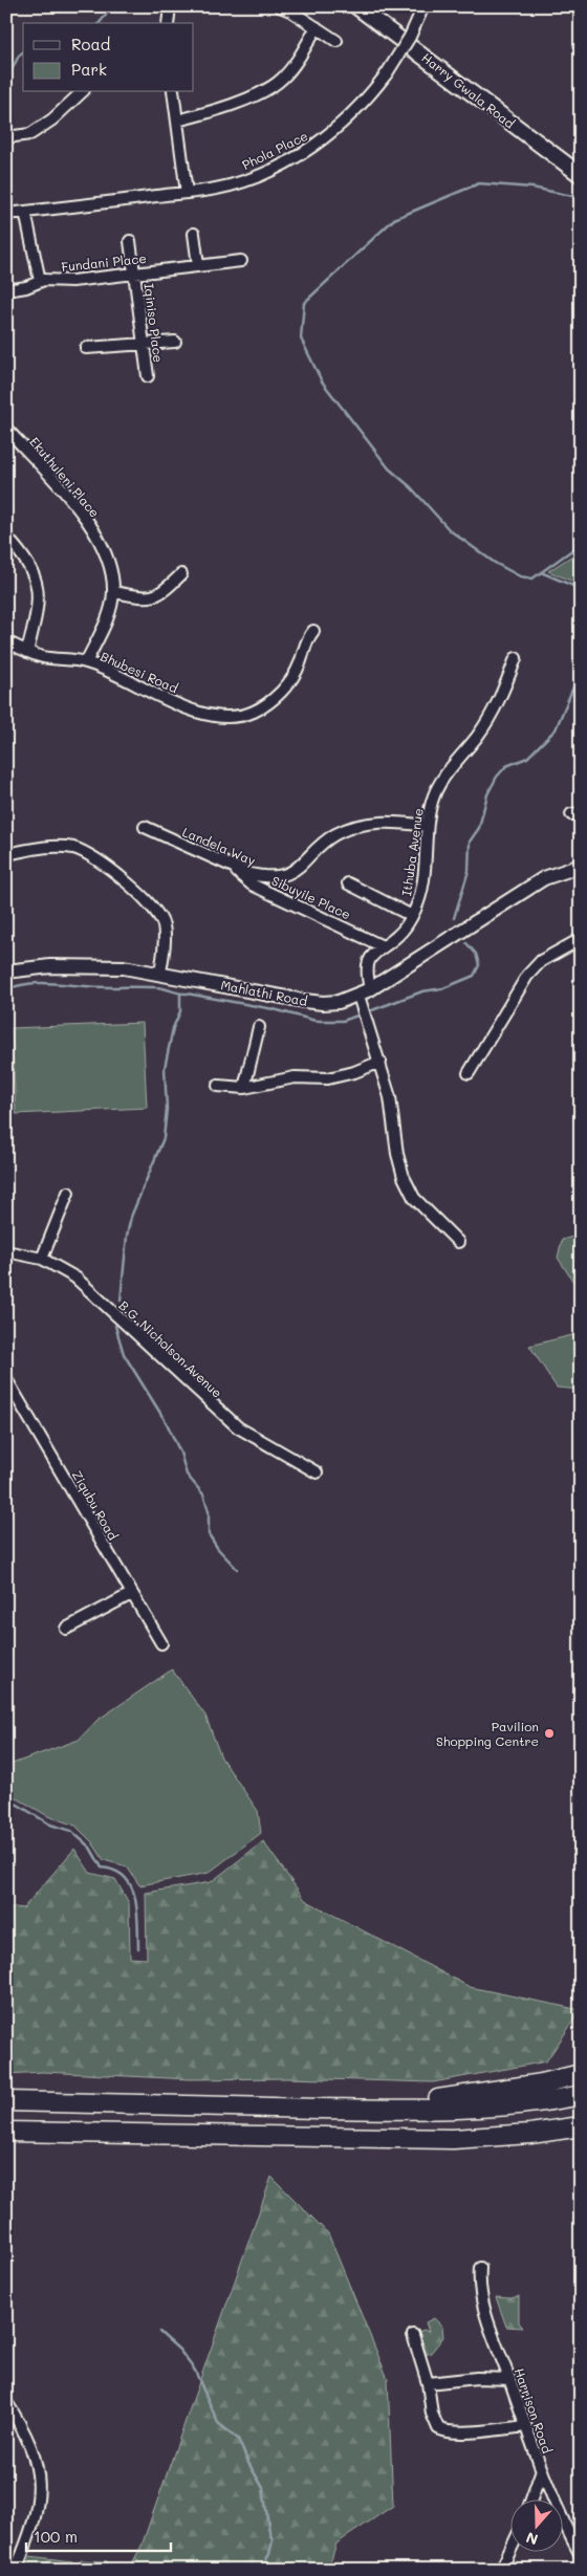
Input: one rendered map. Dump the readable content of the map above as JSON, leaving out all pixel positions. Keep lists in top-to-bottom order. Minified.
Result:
{"streets":{"main road":["Harry Gwala Road"],"street":["Phola Place","Fundani Place","Iqiniso Place","Ekuthuleni Place","Bhubesi Road","Landela Way","Ithuba Avenue","Sibuyile Place","Mahlathi Road","B.G. Nicholson Avenue","Ziqubu Road","Harrison Road"]},"crossings":[["Fundani Place","Iqiniso Place"],["Ekuthuleni Place","Bhubesi Road"],["Landela Way","Ithuba Avenue"],["Landela Way","Sibuyile Place"],["Ithuba Avenue","Sibuyile Place"],["Ithuba Avenue","Mahlathi Road"]],"places":["Pavilion Shopping Centre"],"legend":["Road","Park"],"scale_bar":"100 m","north":"bottom"}
